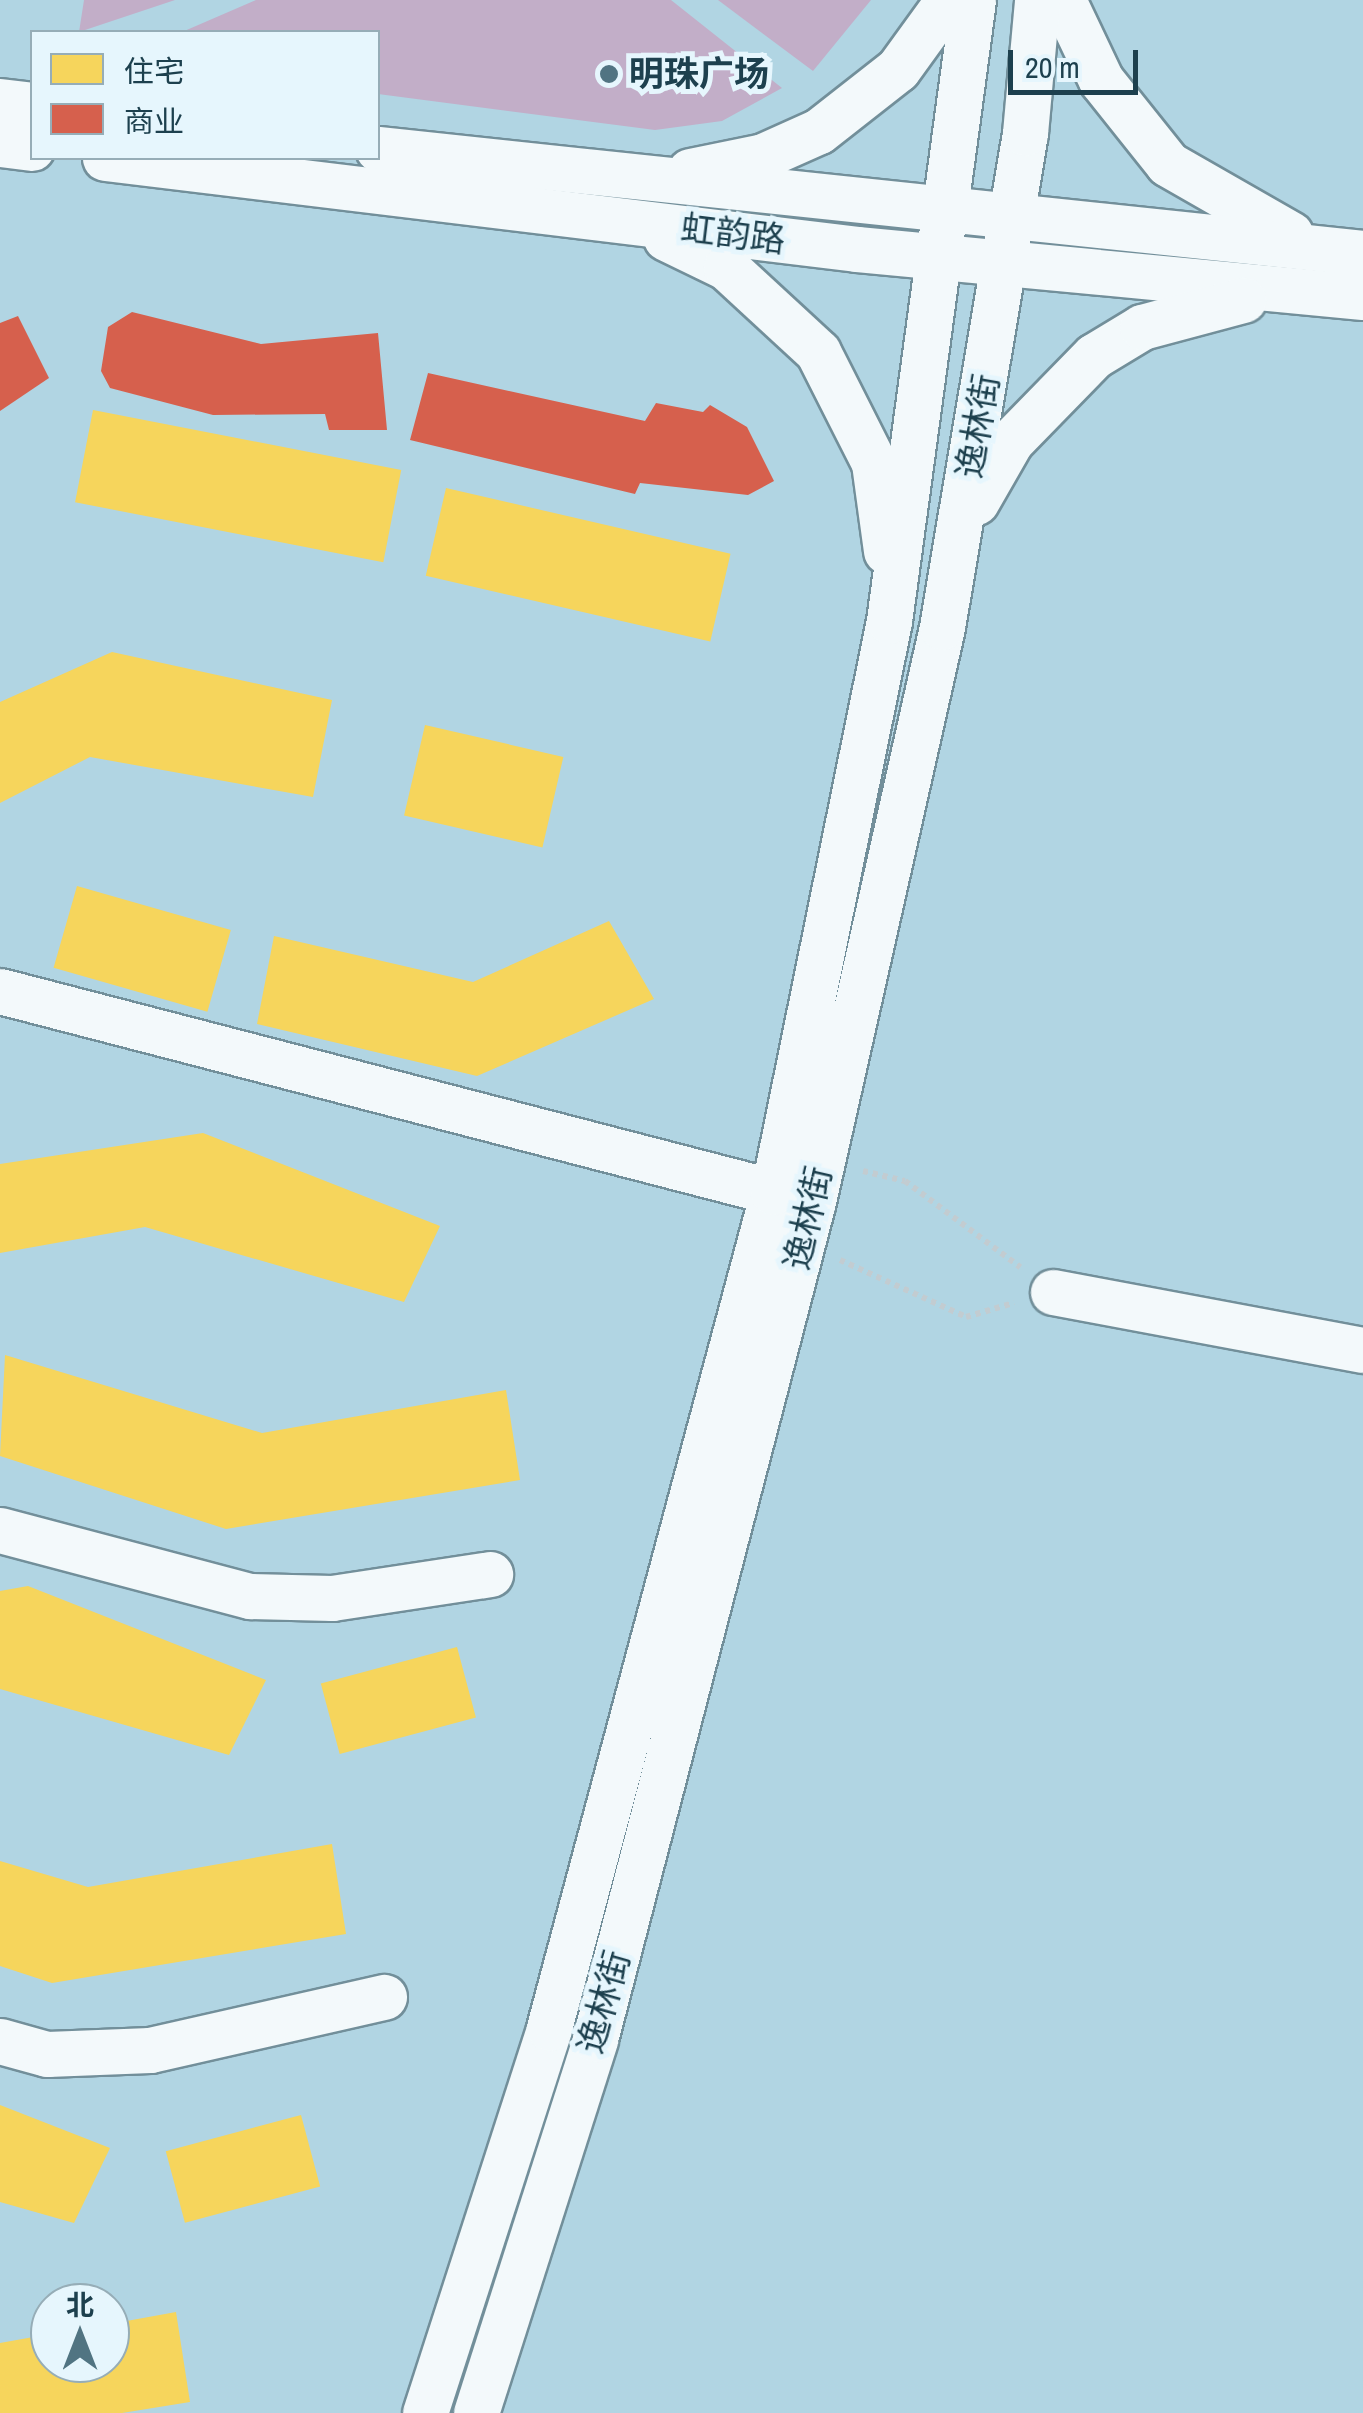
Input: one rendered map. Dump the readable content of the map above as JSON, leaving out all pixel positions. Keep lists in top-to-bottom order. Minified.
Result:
{"streets":{"street":["虹韵路","逸林街"]},"crossings":[["虹韵路","逸林街"]],"places":["明珠广场"],"legend":["住宅","商业"],"scale_bar":"20 m","north":"top"}
